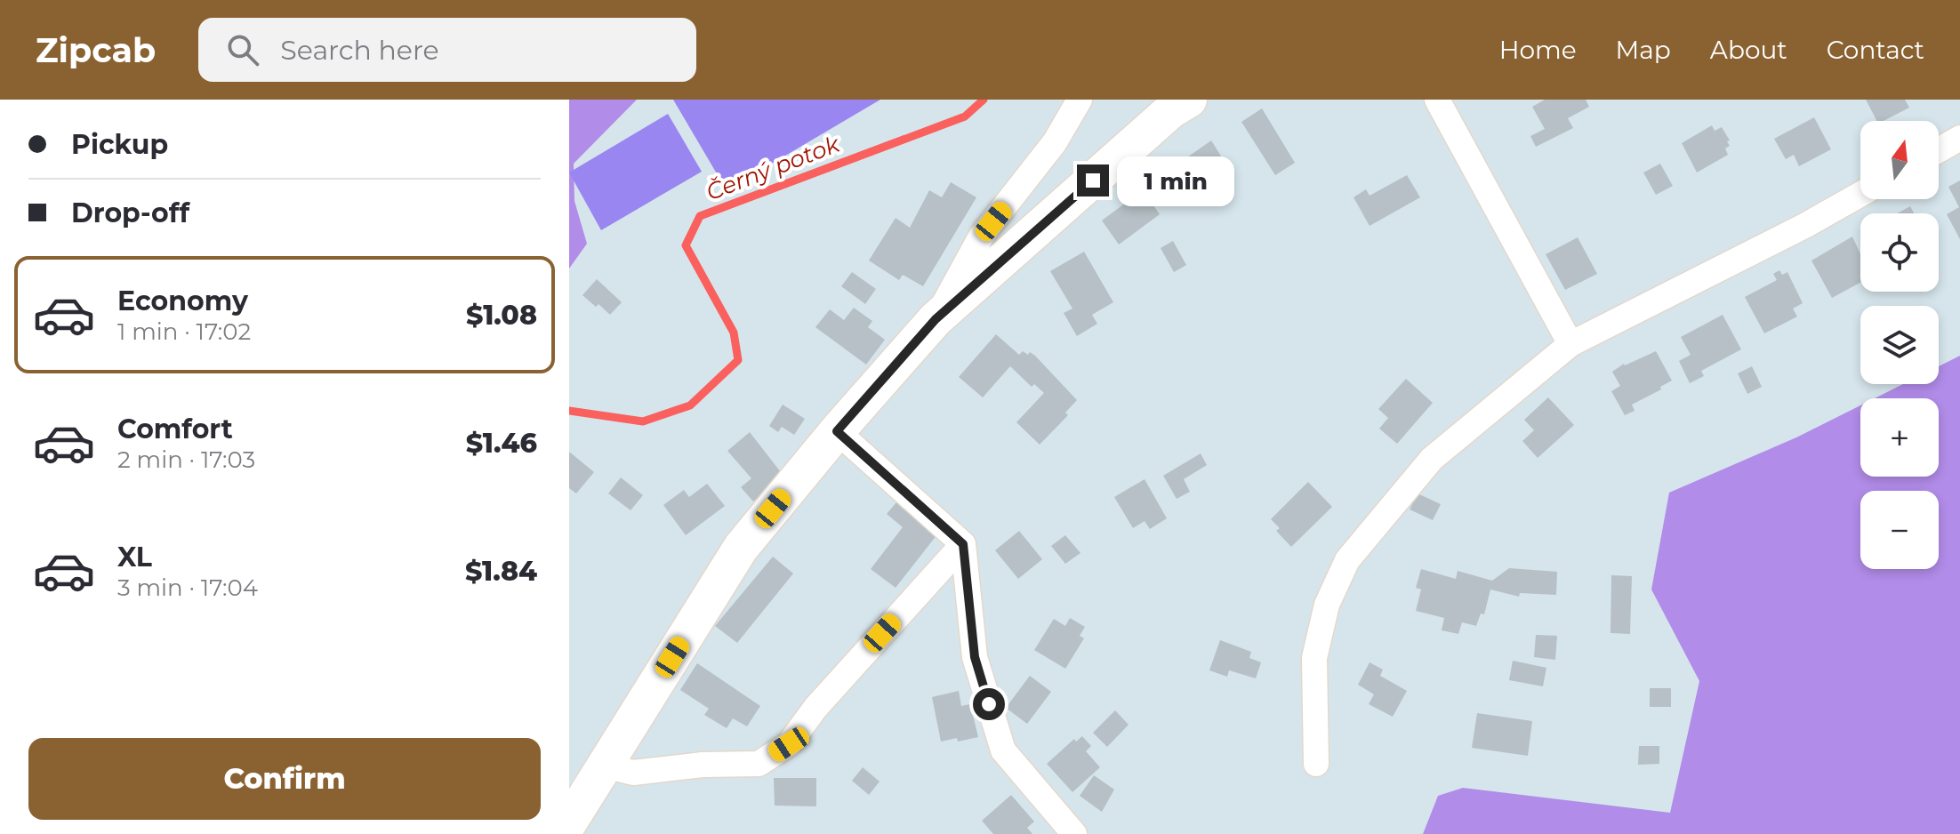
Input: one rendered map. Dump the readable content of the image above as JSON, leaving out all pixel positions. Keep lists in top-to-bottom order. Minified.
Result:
{"water":["Černý potok"],"north":"top","page":{"header":"Zipcab","search":"Search here","nav":["Home","Map","About","Contact"],"banner":["Pickup","Drop-off"],"map_buttons":["+","−"],"bubble":"1 min","list":[{"name":"Economy","note":"1 min · 17:02","value":"$1.08"},{"name":"Comfort","note":"2 min · 17:03","value":"$1.46"},{"name":"XL","note":"3 min · 17:04","value":"$1.84"}],"buttons":"Confirm"}}
